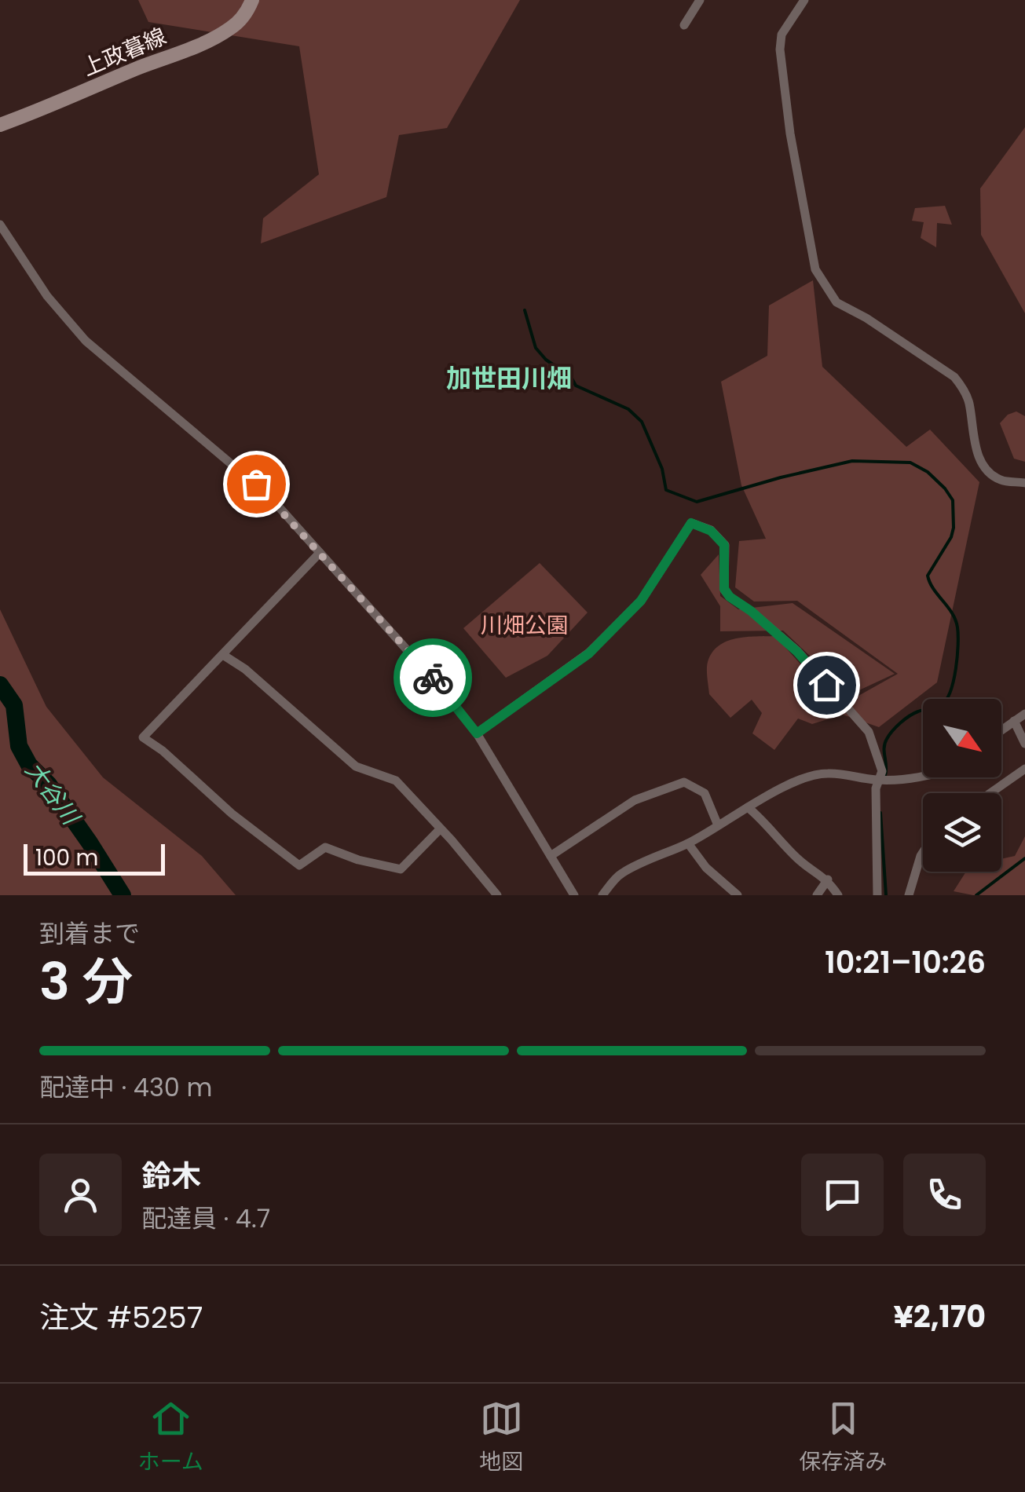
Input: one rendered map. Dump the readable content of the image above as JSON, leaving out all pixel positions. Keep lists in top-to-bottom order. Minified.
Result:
{"streets":{"street":["上政暮線"]},"districts":["加世田川畑"],"water":["大谷川"],"parks":["川畑公園"],"scale_bar":"100 m","north":"bottom right","page":{"scale":"100 m","heading":["3 分","到着まで","10:21–10:26"],"panel":["鈴木","配達員 · 4.7","注文 #5257","¥2,170"],"bar":"配達中 · 430 m","tabs":["ホーム","地図","保存済み"]}}
